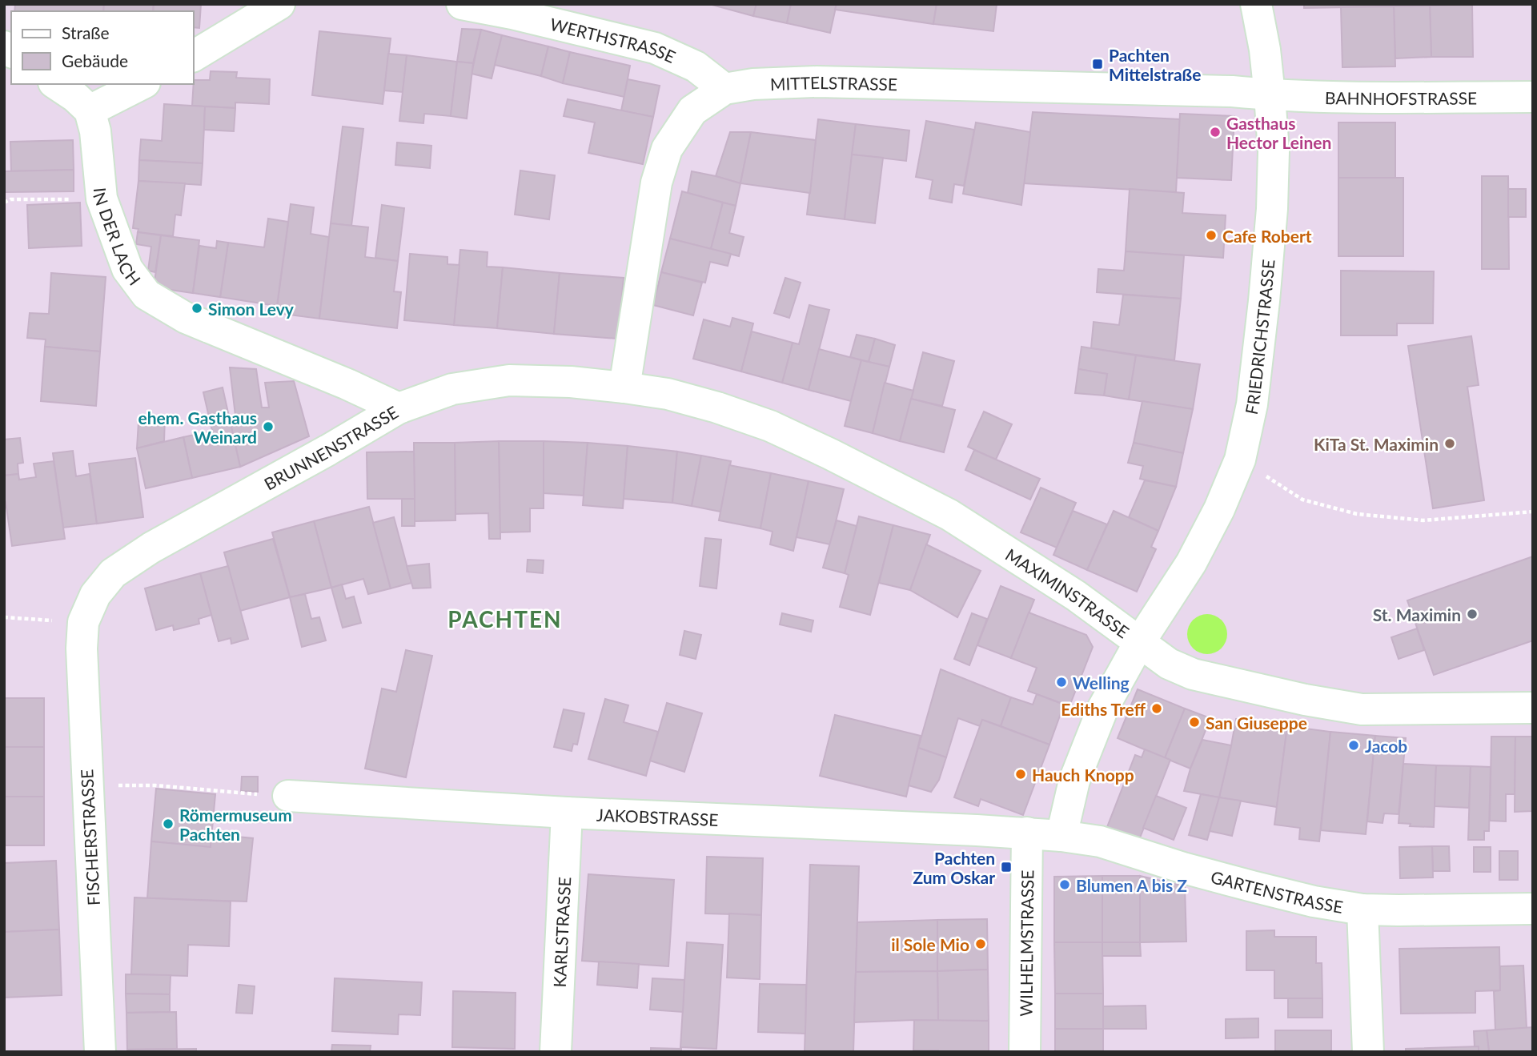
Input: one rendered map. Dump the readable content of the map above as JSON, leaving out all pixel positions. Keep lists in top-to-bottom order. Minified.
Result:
{"streets":{"street":["WERTHSTRASSE","MITTELSTRASSE","BAHNHOFSTRASSE","IN DER LACH","FRIEDRICHSTRASSE","BRUNNENSTRASSE","MAXIMINSTRASSE","JAKOBSTRASSE","FISCHERSTRASSE","GARTENSTRASSE","KARLSTRASSE","WILHELMSTRASSE"]},"crossings":[["WERTHSTRASSE","MITTELSTRASSE"],["MITTELSTRASSE","BAHNHOFSTRASSE"],["MITTELSTRASSE","FRIEDRICHSTRASSE"],["MITTELSTRASSE","BRUNNENSTRASSE"],["MITTELSTRASSE","MAXIMINSTRASSE"],["BAHNHOFSTRASSE","FRIEDRICHSTRASSE"],["IN DER LACH","BRUNNENSTRASSE"],["FRIEDRICHSTRASSE","MAXIMINSTRASSE"],["BRUNNENSTRASSE","MAXIMINSTRASSE"],["BRUNNENSTRASSE","FISCHERSTRASSE"],["JAKOBSTRASSE","GARTENSTRASSE"],["JAKOBSTRASSE","KARLSTRASSE"],["JAKOBSTRASSE","WILHELMSTRASSE"],["GARTENSTRASSE","WILHELMSTRASSE"]],"districts":["PACHTEN"],"places":{"transit":["Pachten Mittelstraße","Pachten Zum Oskar"],"other":["Gasthaus Hector Leinen","Cafe Robert","Simon Levy","ehem. Gasthaus Weinard","KiTa St. Maximin","St. Maximin","Welling","Ediths Treff","San Giuseppe","Jacob","Hauch Knopp","Römermuseum Pachten","Blumen A bis Z","il Sole Mio"]},"legend":["Straße","Gebäude"]}
